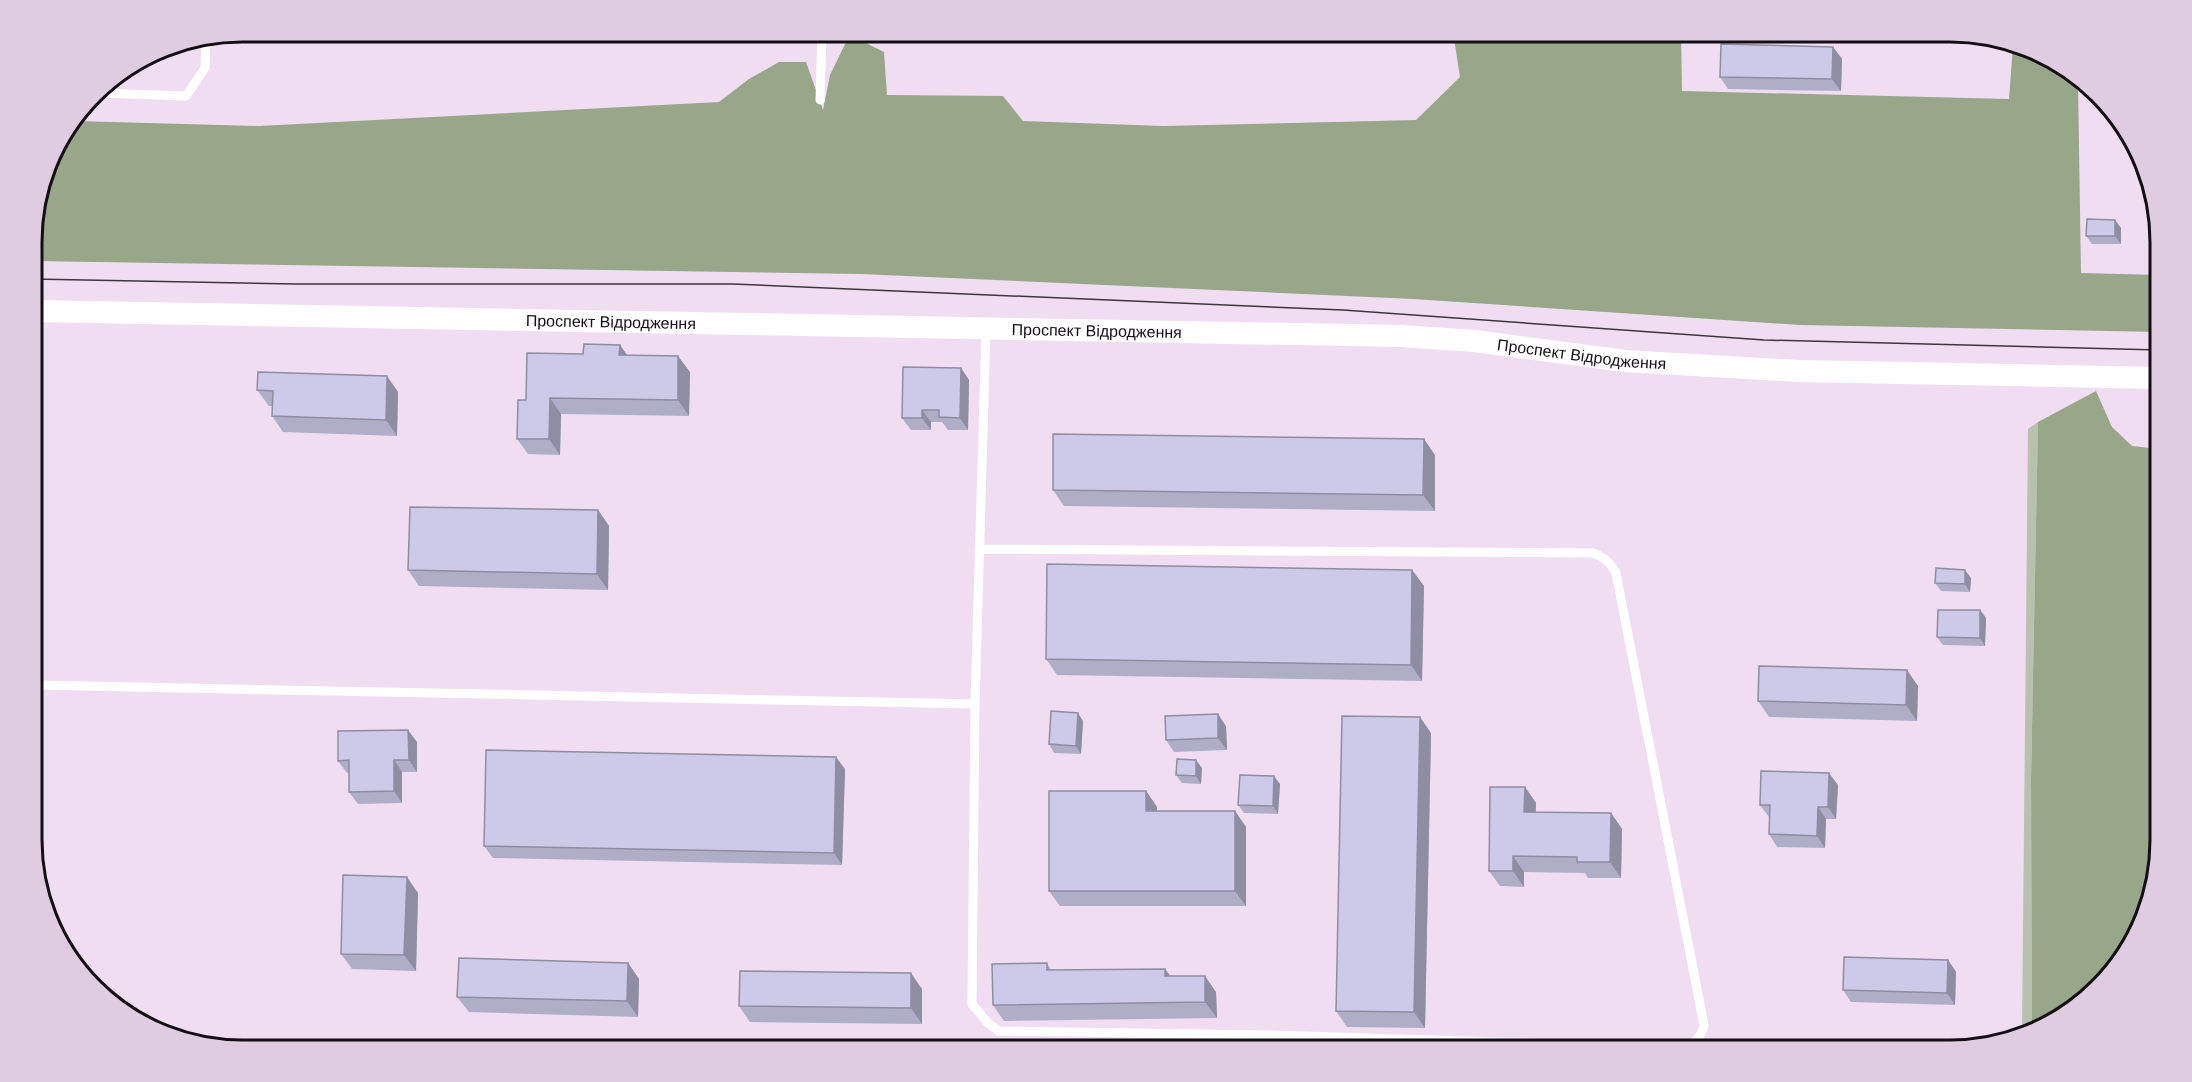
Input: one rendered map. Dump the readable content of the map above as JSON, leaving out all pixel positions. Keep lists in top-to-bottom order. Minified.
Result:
{"streets":{"street":["Проспект Відродження"]}}
